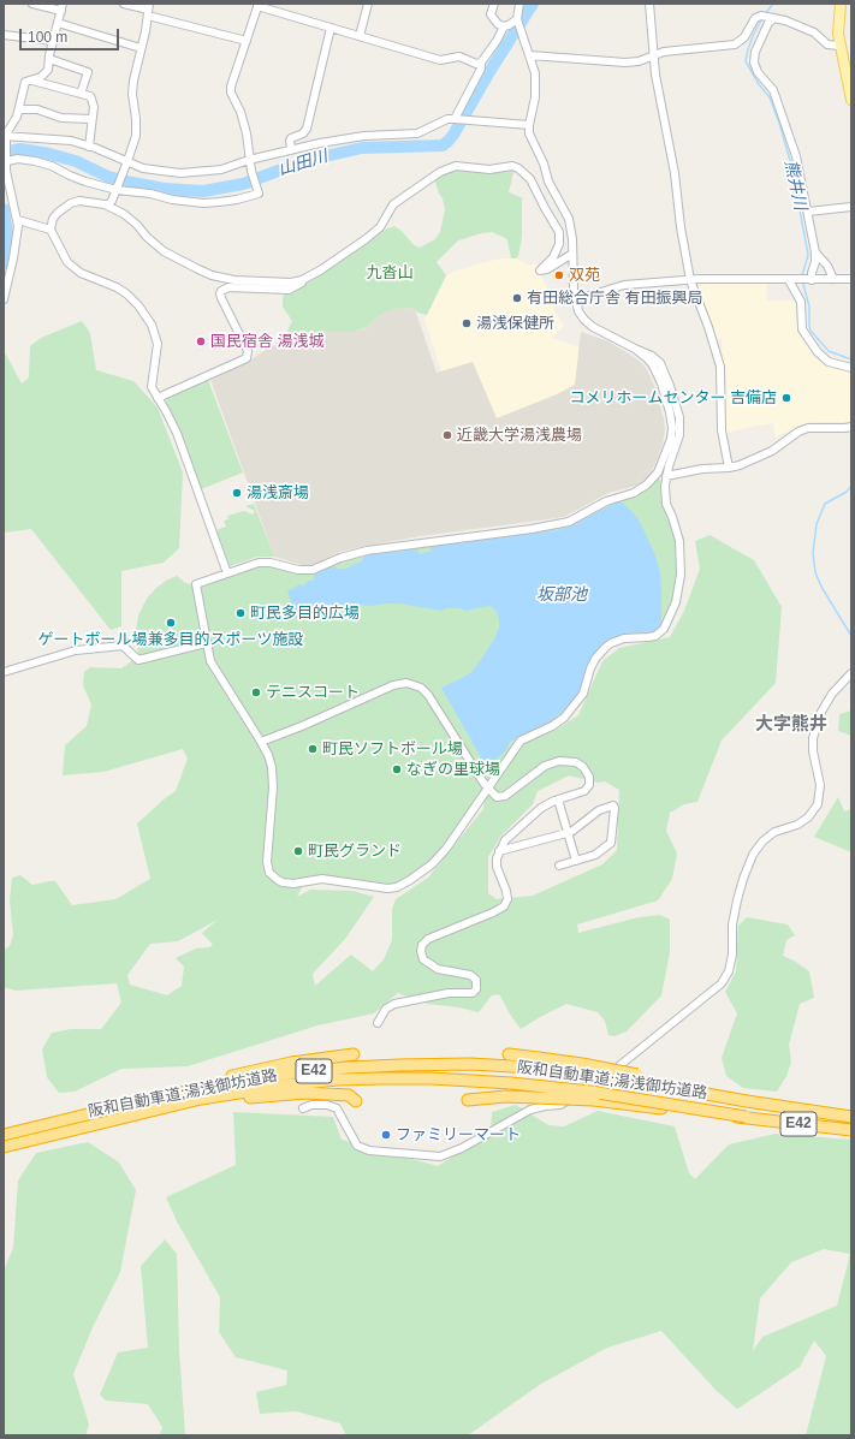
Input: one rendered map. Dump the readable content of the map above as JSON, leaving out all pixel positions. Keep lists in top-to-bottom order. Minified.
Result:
{"streets":{"highway":["E42","阪和自動車道;湯浅御坊道路"]},"districts":["大字熊井"],"water":["山田川","熊井川","坂部池"],"parks":["九沓山"],"places":["双苑","有田総合庁舎 有田振興局","湯浅保健所","国民宿舎 湯浅城","コメリホームセンター 吉備店","近畿大学湯浅農場","湯浅斎場","町民多目的広場","ゲートボール場兼多目的スポーツ施設","テニスコート","町民ソフトボール場","なぎの里球場","町民グランド","ファミリーマート"],"scale_bar":"100 m"}
